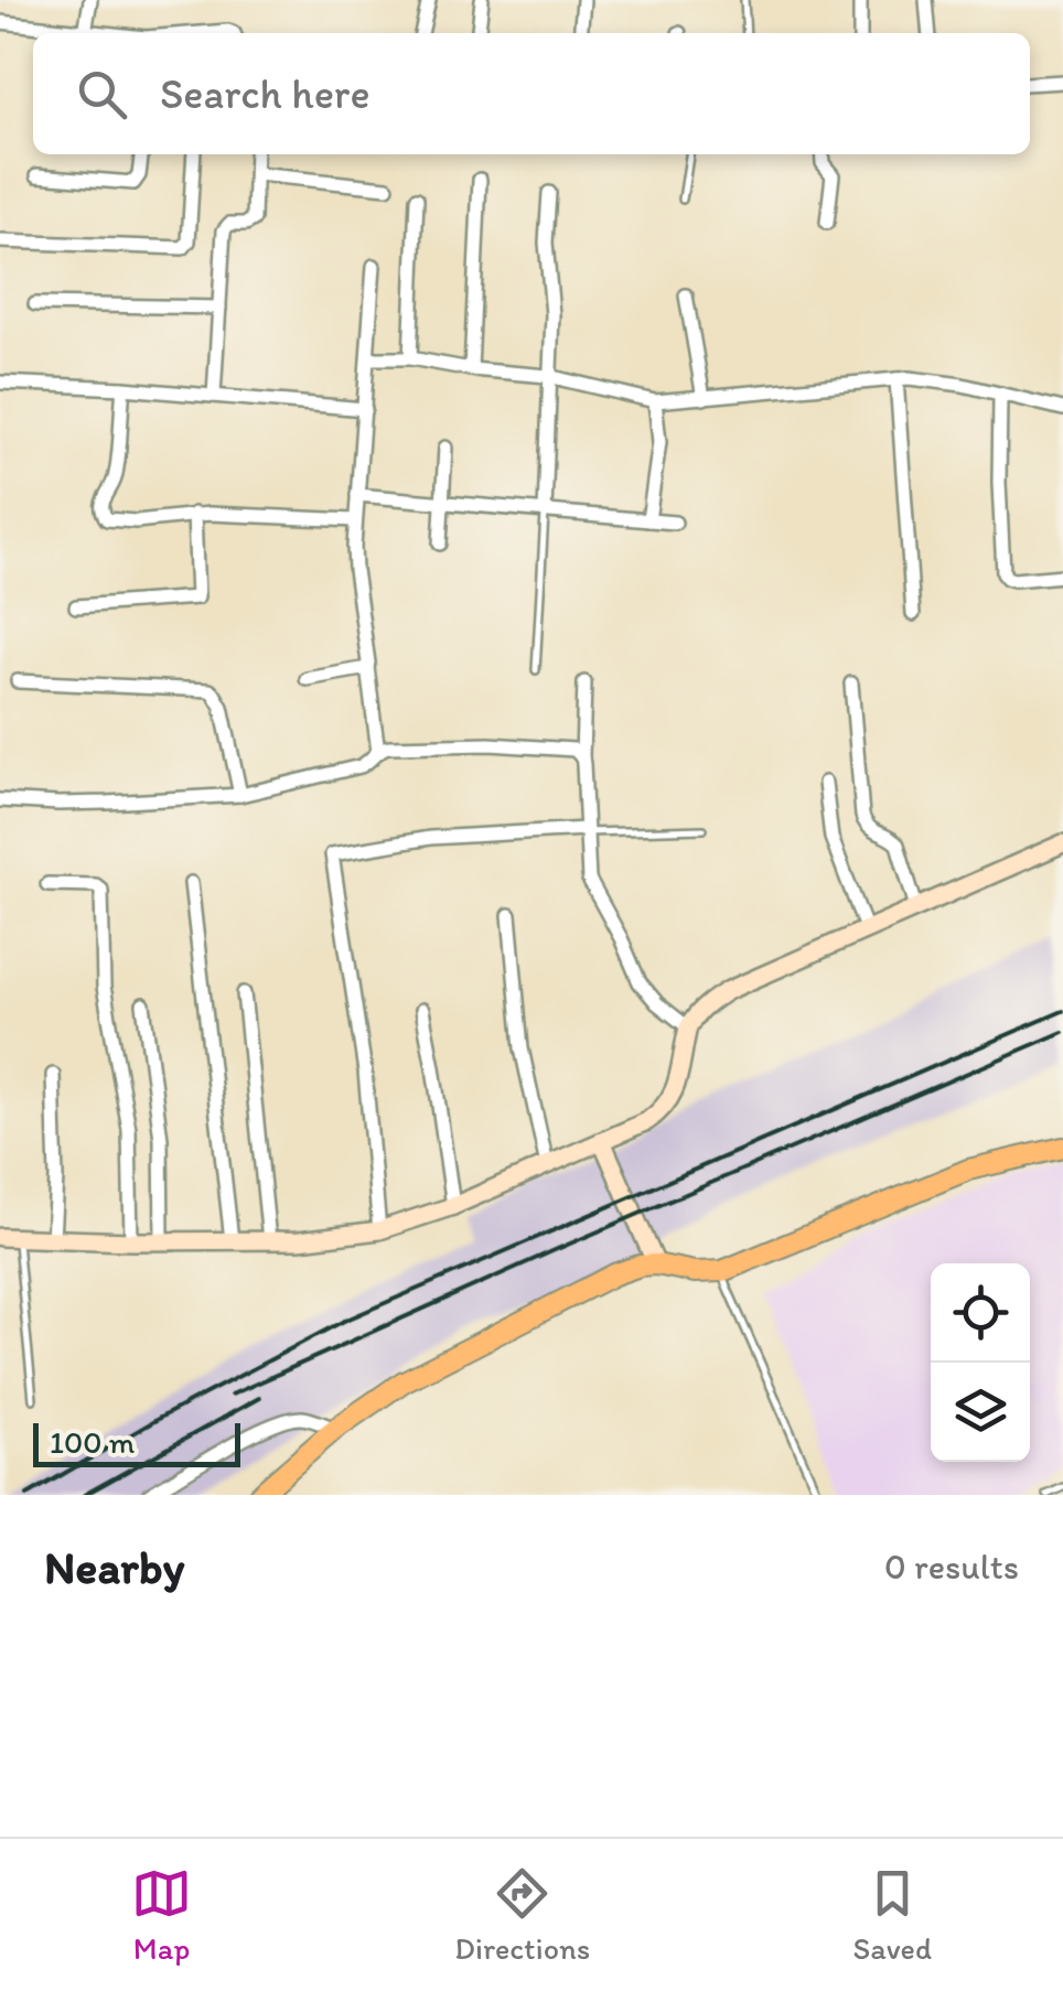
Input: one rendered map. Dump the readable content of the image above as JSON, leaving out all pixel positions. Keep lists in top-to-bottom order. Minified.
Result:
{"scale_bar":"100 m","page":{"search":"Search here","scale":"100 m","heading":["Nearby","0 results"],"nav":["Map","Directions","Saved"]}}
